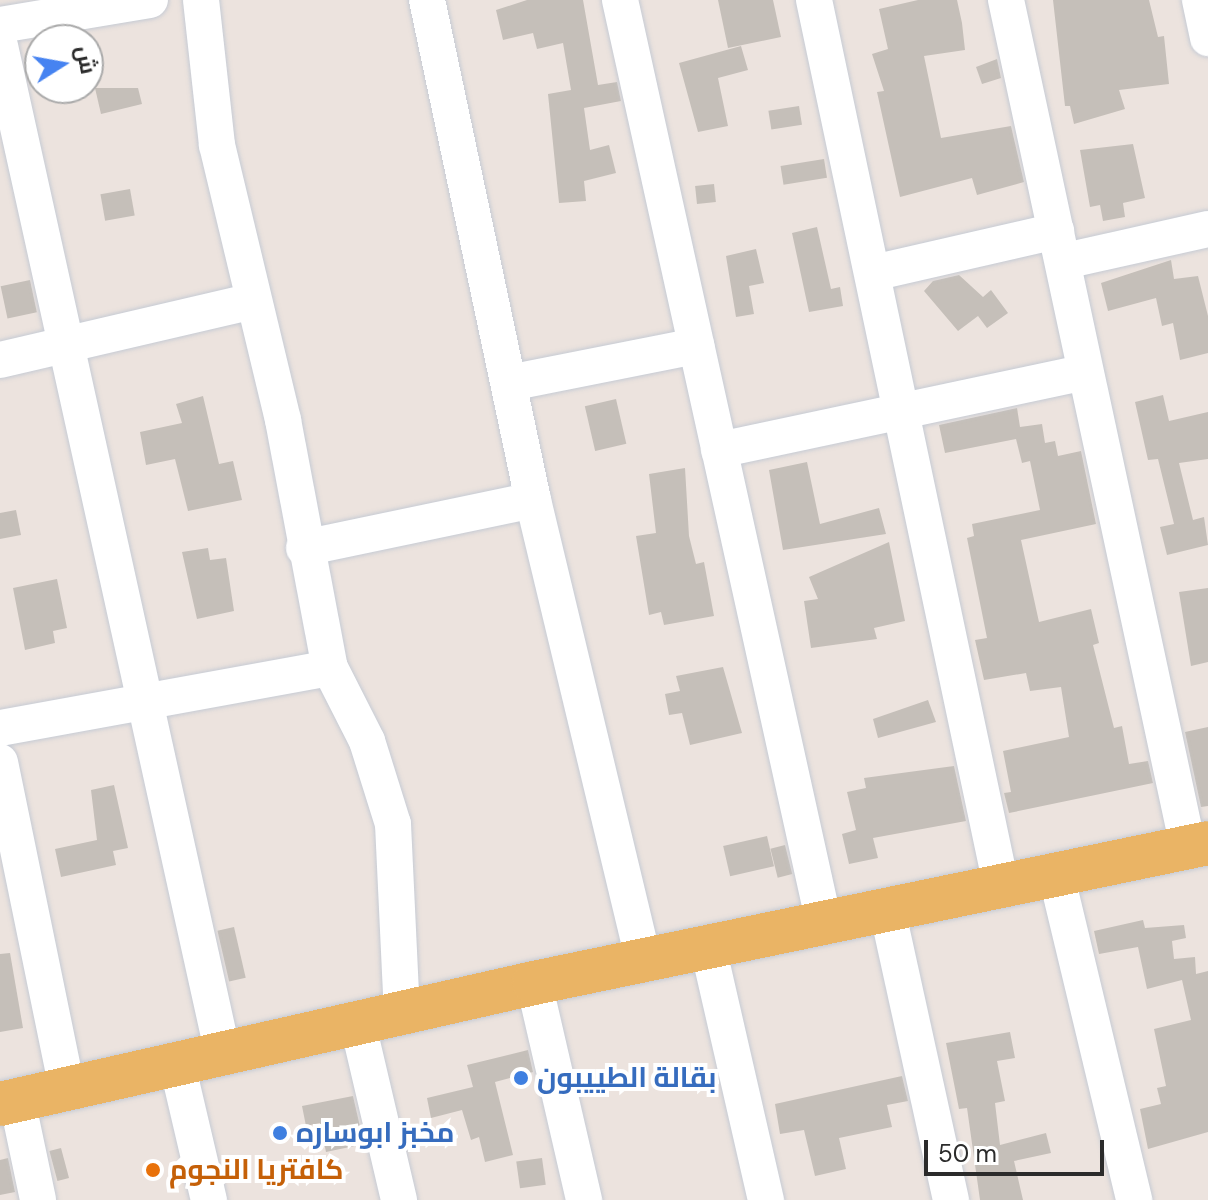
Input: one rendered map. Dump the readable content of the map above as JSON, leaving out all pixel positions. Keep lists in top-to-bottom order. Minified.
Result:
{"places":["بقالة الطييبون","مخبز ابوساره","كافتريا النجوم"],"scale_bar":"50 m","north":"right"}
